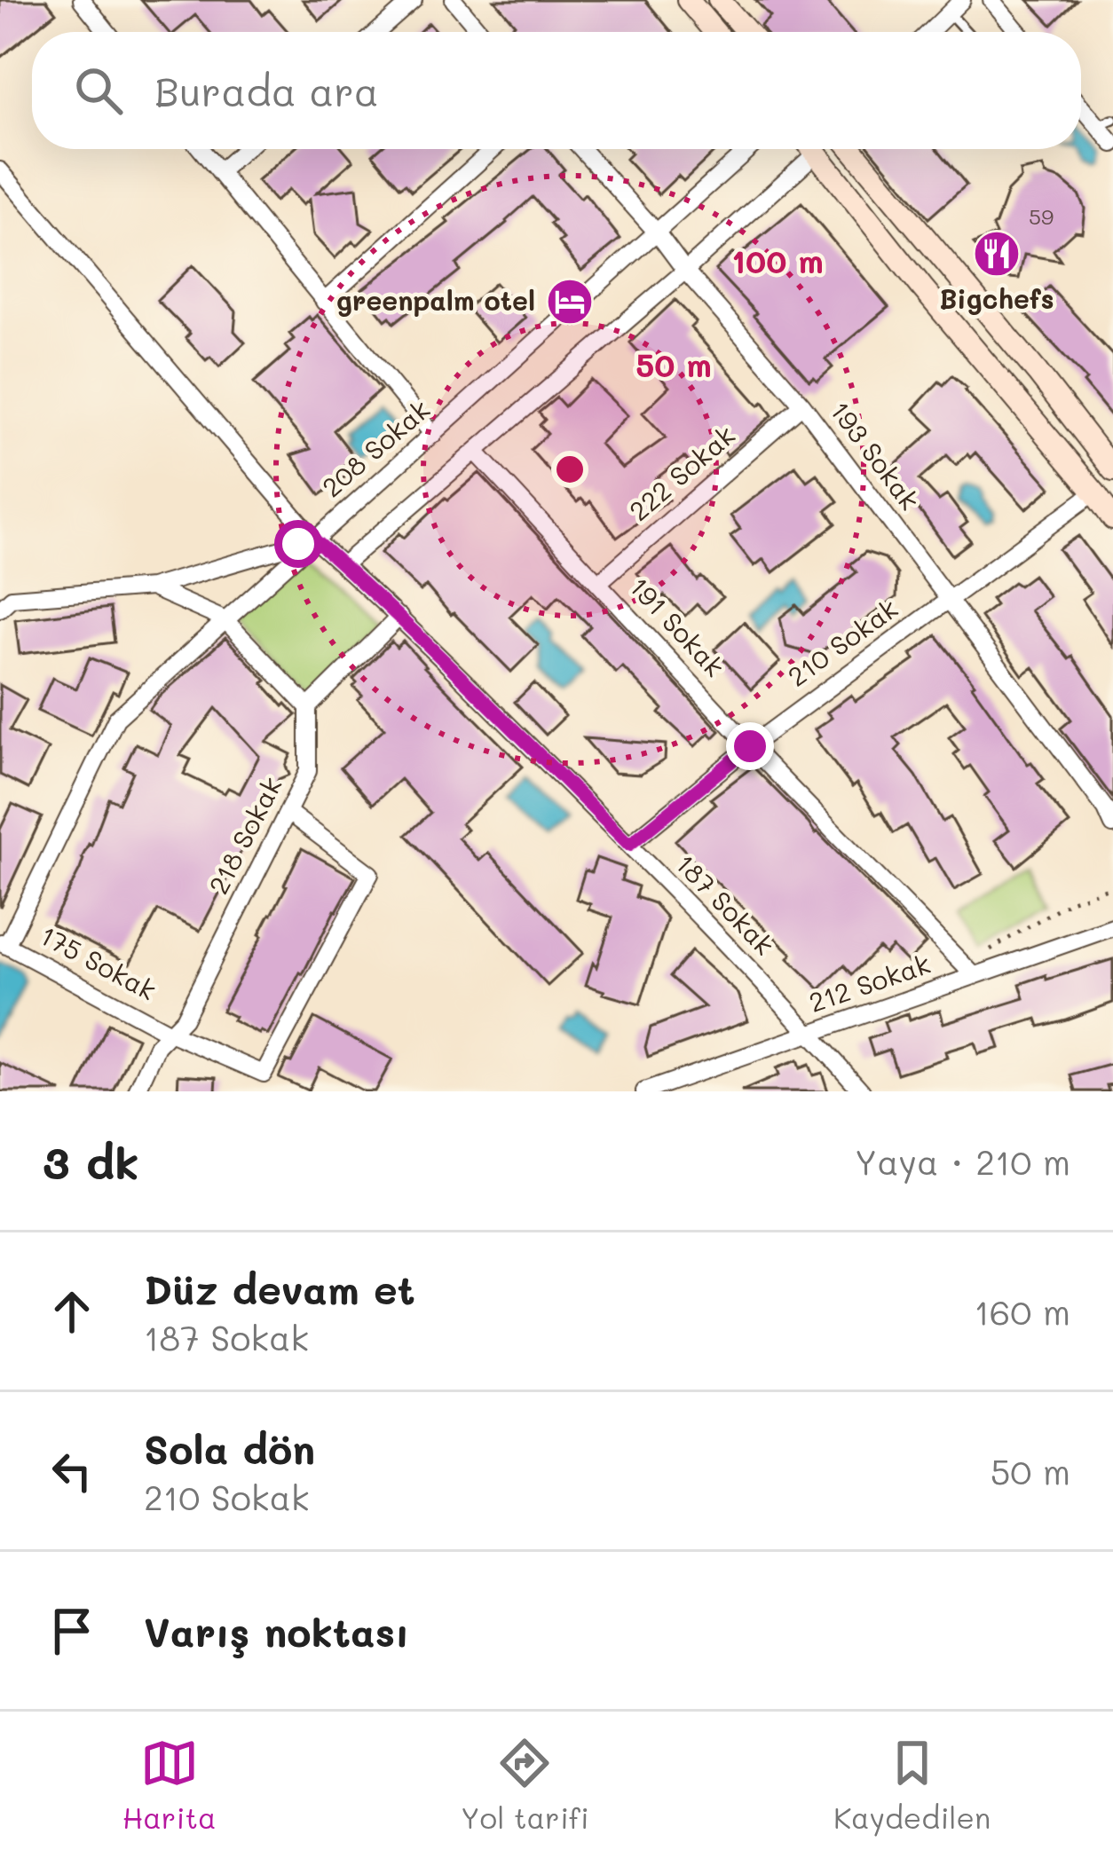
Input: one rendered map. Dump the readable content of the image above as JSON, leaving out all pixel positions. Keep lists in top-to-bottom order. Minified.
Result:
{"streets":{"street":["208 Sokak","193 Sokak","222 Sokak","191 Sokak","210 Sokak","218 Sokak","187 Sokak","175 Sokak","212 Sokak"]},"crossings":[["208 Sokak","193 Sokak"],["208 Sokak","187 Sokak"],["208 Sokak","175 Sokak"],["193 Sokak","222 Sokak"],["193 Sokak","210 Sokak"],["222 Sokak","191 Sokak"],["191 Sokak","210 Sokak"],["191 Sokak","212 Sokak"],["210 Sokak","187 Sokak"],["218 Sokak","175 Sokak"],["187 Sokak","212 Sokak"]],"places":{"restaurant":["Bigchefs"],"hotel":["greenpalm otel"]},"house_numbers":["59"],"page":{"search":"Burada ara","heading":["3 dk","Yaya · 210 m"],"list":[["Düz devam et","187 Sokak","160 m"],["Sola dön","210 Sokak","50 m"],"Varış noktası"],"nav":["Harita","Yol tarifi","Kaydedilen"]},"rings":["100 m","50 m"]}
